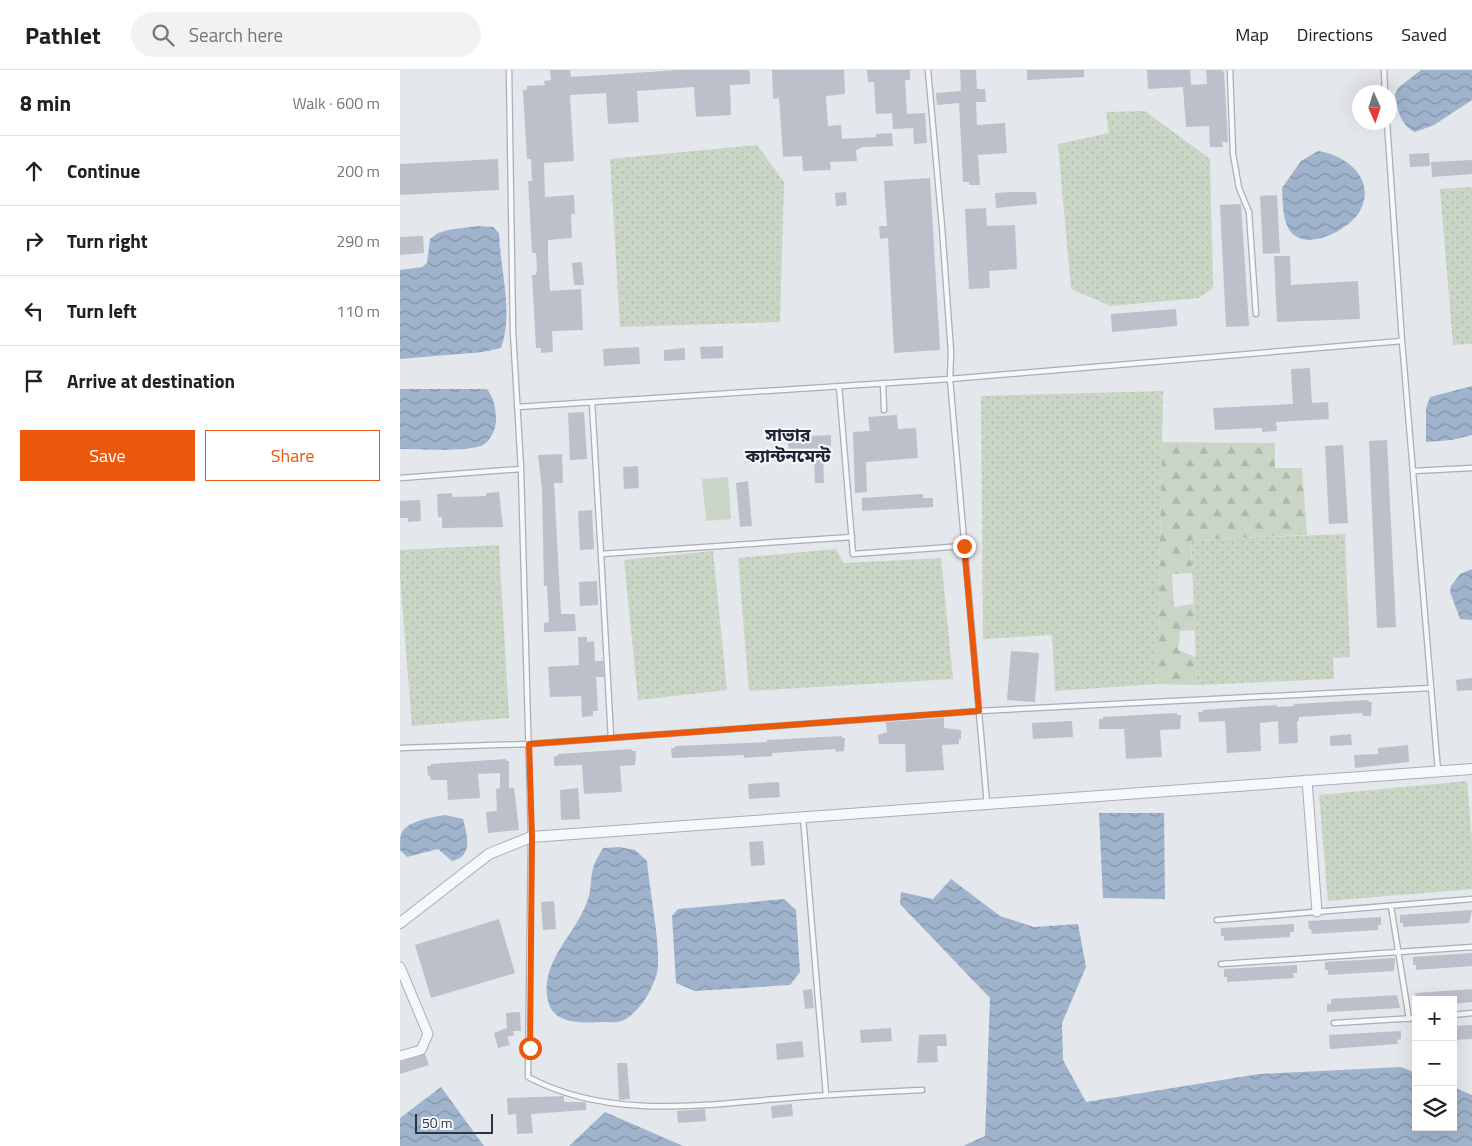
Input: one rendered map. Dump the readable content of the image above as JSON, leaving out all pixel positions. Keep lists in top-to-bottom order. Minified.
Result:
{"districts":["সাভার ক্যান্টনমেন্ট"],"scale_bar":"50 m","north":"bottom","page":{"header":"Pathlet","search":"Search here","nav":["Map","Directions","Saved"],"heading":["8 min","Walk · 600 m"],"list":[["Continue","200 m"],["Turn right","290 m"],["Turn left","110 m"],"Arrive at destination"],"buttons":["Save","Share"],"map_buttons":["+","−"],"scale":"50 m"}}
